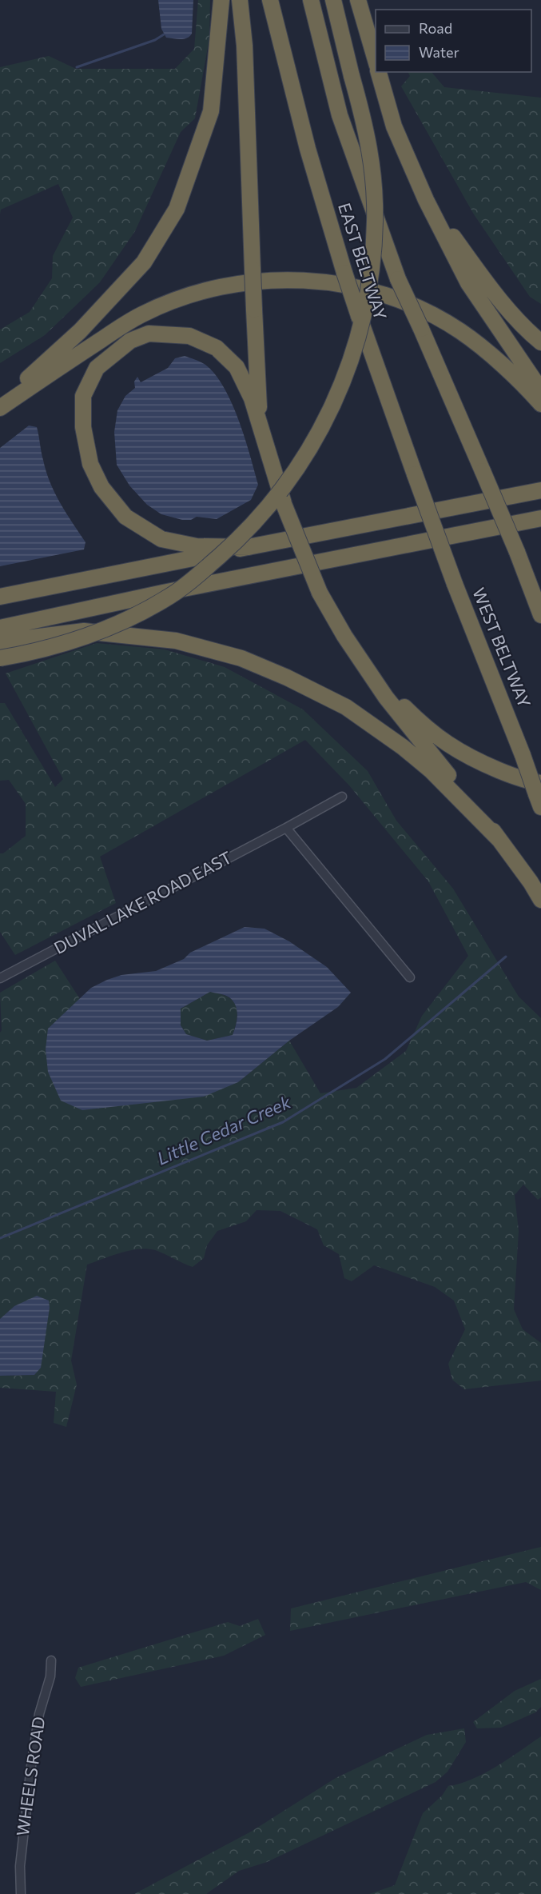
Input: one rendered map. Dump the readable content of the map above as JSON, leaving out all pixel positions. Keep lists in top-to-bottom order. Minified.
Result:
{"streets":{"highway":["EAST BELTWAY","WEST BELTWAY"],"street":["DUVAL LAKE ROAD EAST","WHEELS ROAD"]},"crossings":[["EAST BELTWAY","WEST BELTWAY"]],"water":["Little Cedar Creek"],"legend":["Road","Water"]}
